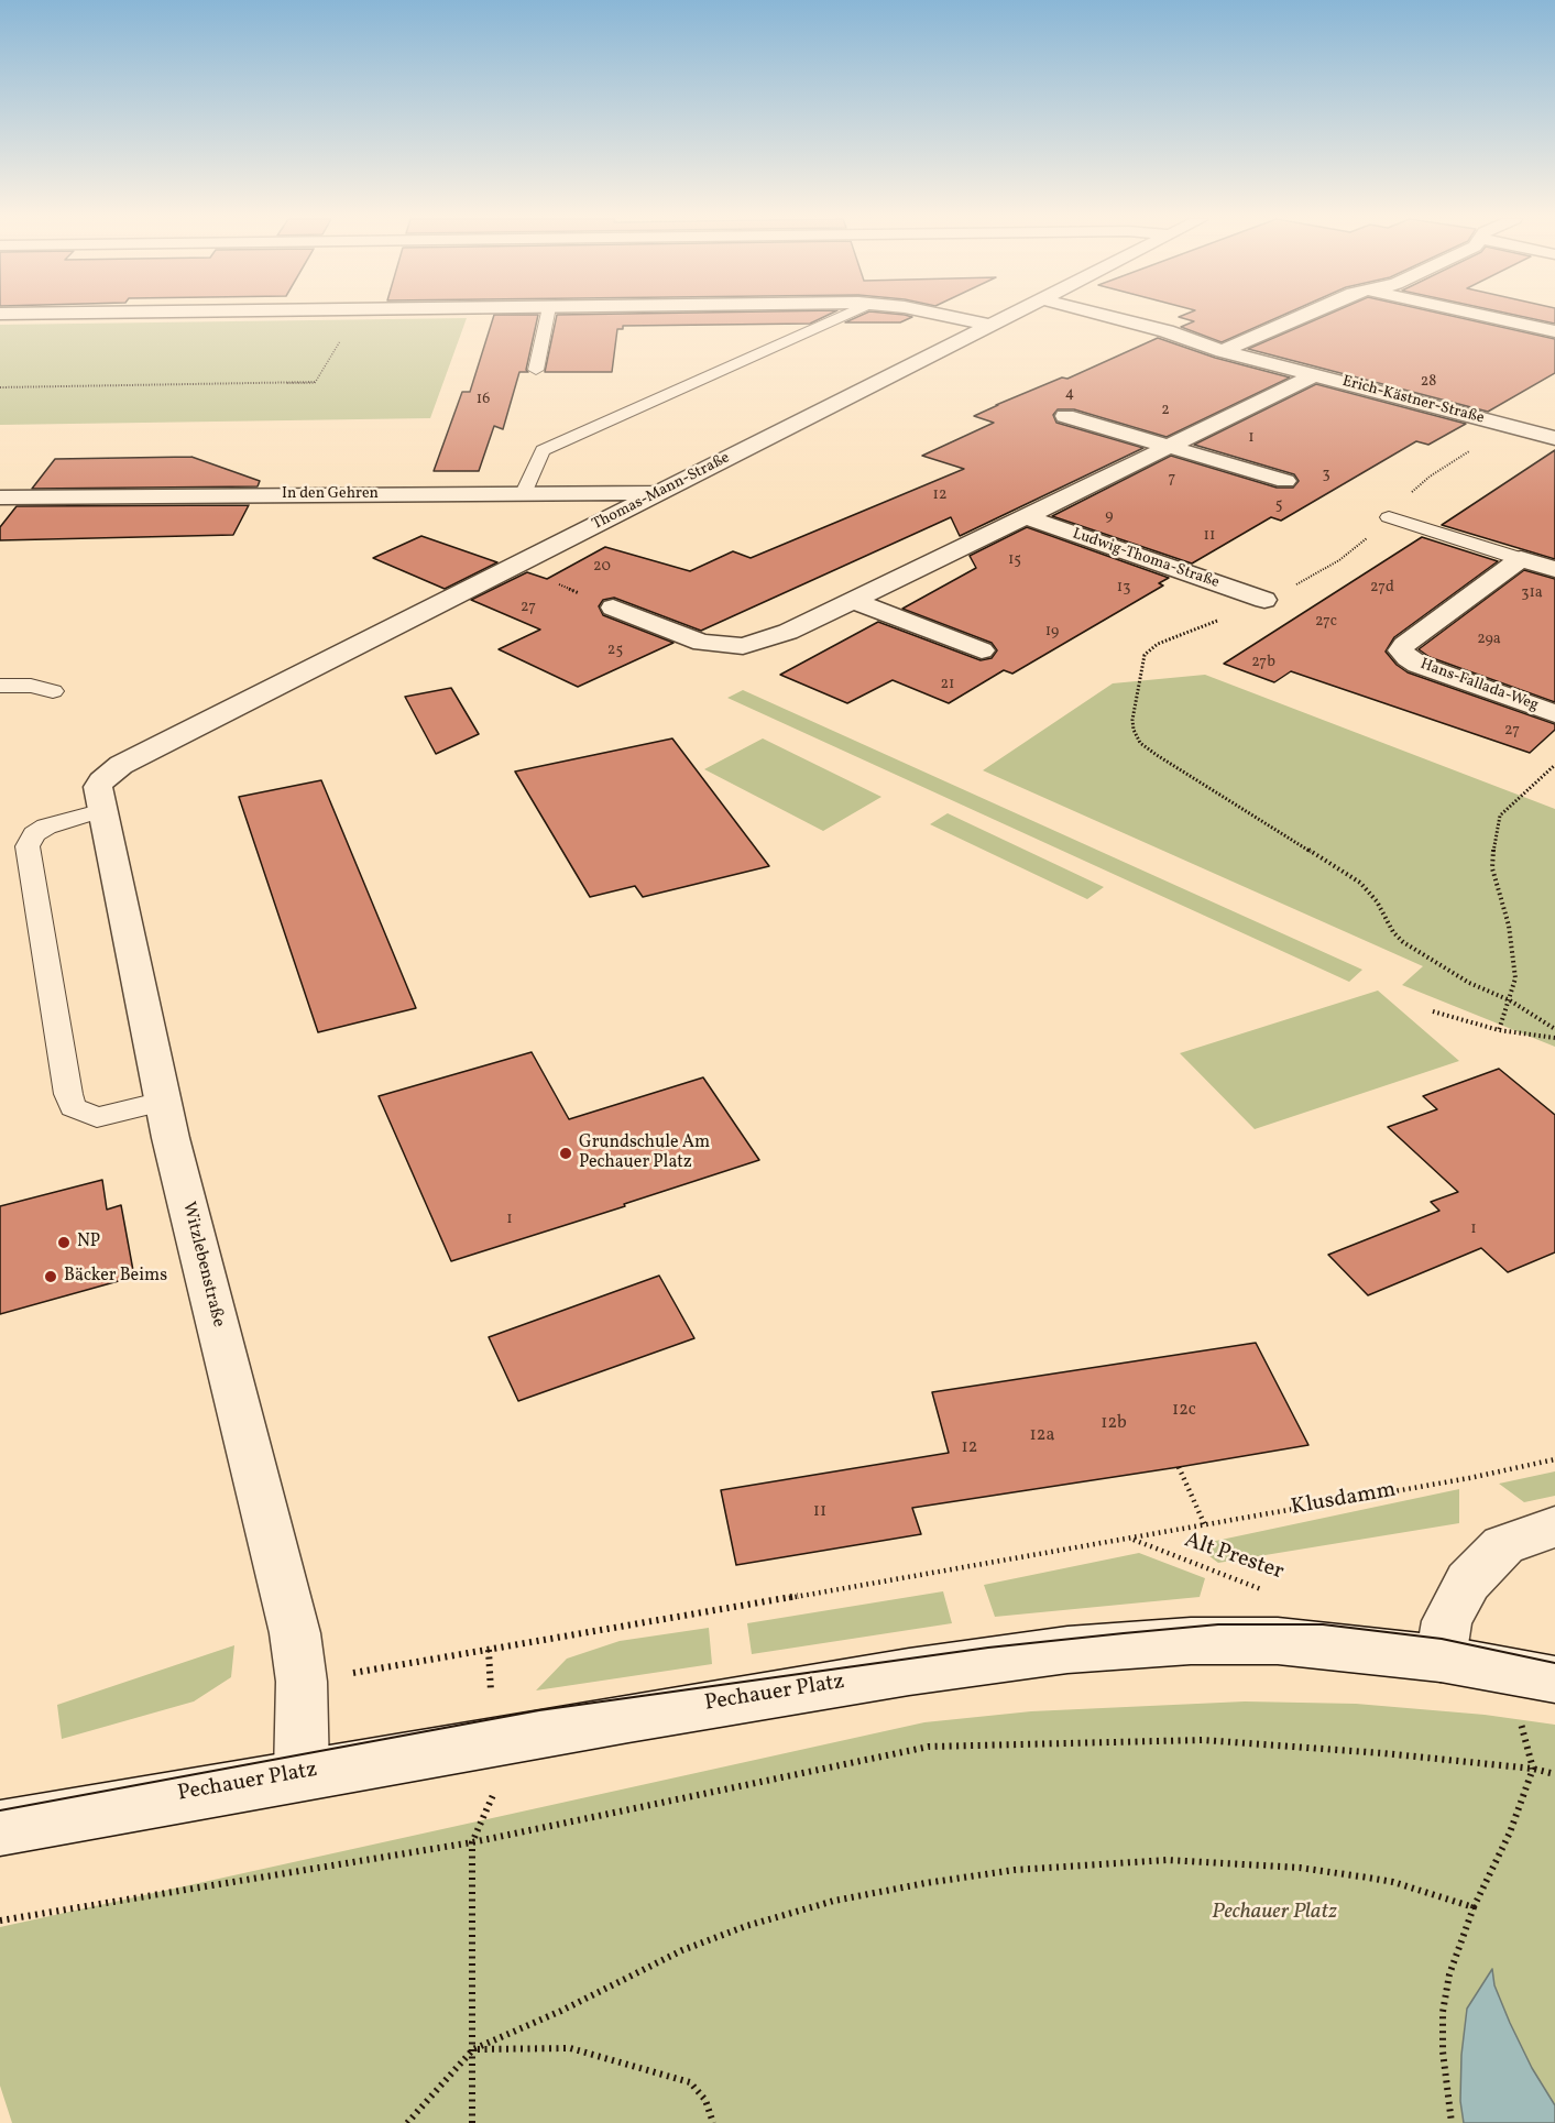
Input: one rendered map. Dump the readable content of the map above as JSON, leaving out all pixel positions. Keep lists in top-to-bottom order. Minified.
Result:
{"streets":{"street":["Erich-Kästner-Straße","Thomas-Mann-Straße","In den Gehren","Ludwig-Thoma-Straße","Hans-Fallada-Weg","Witzlebenstraße","Pechauer Platz"],"path":["Klusdamm","Alt Prester"]},"crossings":[["Thomas-Mann-Straße","In den Gehren"],["Thomas-Mann-Straße","Witzlebenstraße"],["Witzlebenstraße","Pechauer Platz"],["Klusdamm","Alt Prester"]],"parks":["Pechauer Platz"],"places":["Grundschule Am Pechauer Platz","NP","Bäcker Beims"],"house_numbers":["28","4","16","2","1","3","7","12","5","9","11","15","20","13","27d","31a","27","27c","19","29a","25","27b","21","27","1","1","12c","12b","12a","12","11"]}
